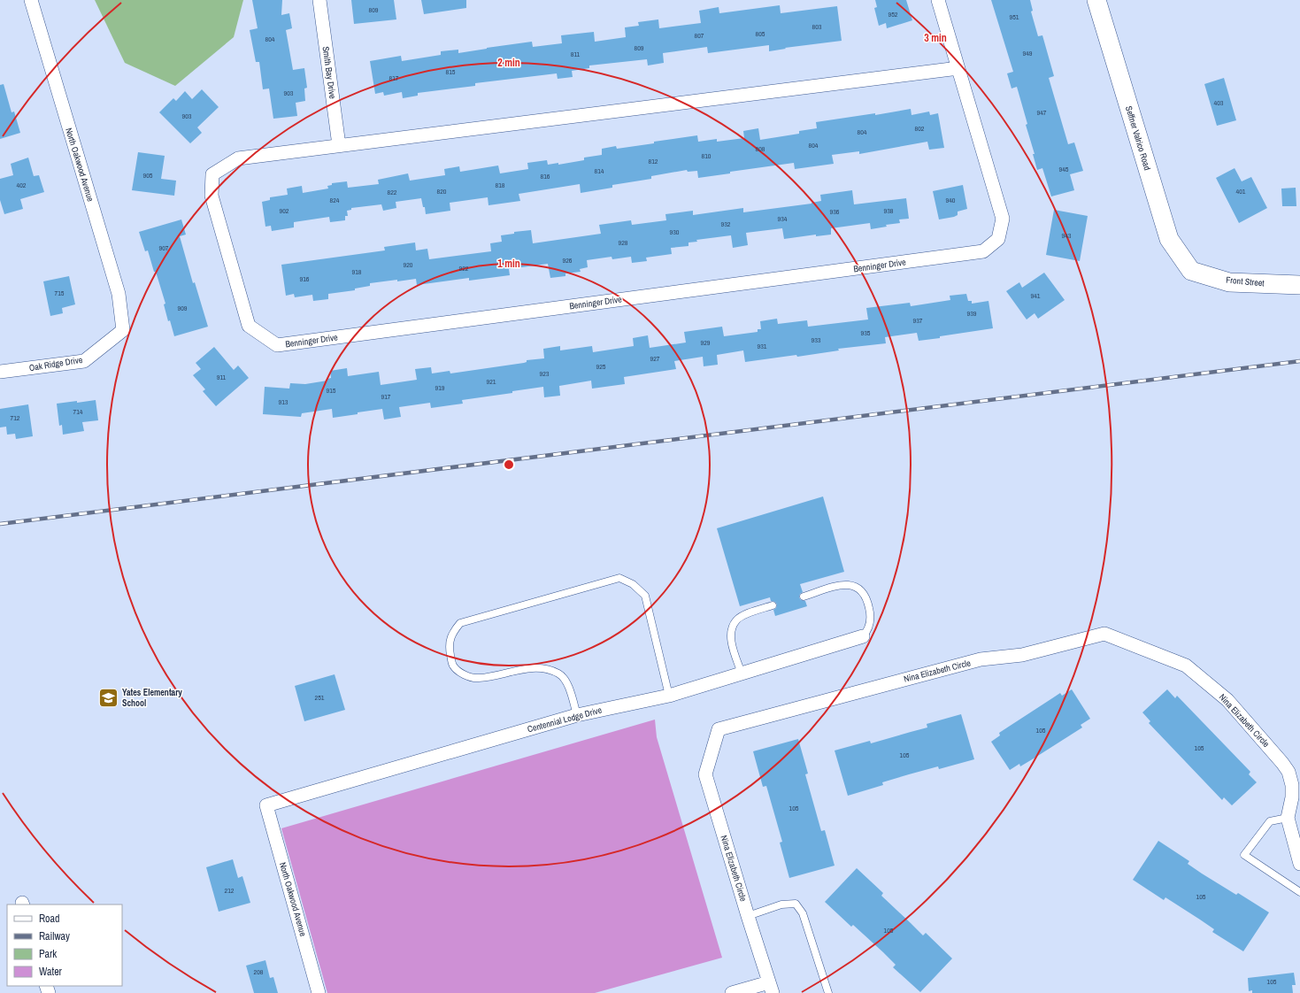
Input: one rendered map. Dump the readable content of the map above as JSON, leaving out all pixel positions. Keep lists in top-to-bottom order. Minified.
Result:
{"streets":{"street":["Smith Bay Drive","Seffner Valrico Road","North Oakwood Avenue","Benninger Drive","Front Street","Oak Ridge Drive","Nina Elizabeth Circle","Centennial Lodge Drive"]},"crossings":[["Smith Bay Drive","Benninger Drive"],["Seffner Valrico Road","Front Street"],["North Oakwood Avenue","Oak Ridge Drive"],["North Oakwood Avenue","Centennial Lodge Drive"]],"places":{"school or university":["Yates Elementary School"]},"house_numbers":["809","952","951","803","805","807","804","809","949","811","815","817","903","403","947","903","802","804","804","808","810","812","945","814","905","816","402","818","820","401","822","824","940","902","938","936","934","932","930","943","928","907","926","920","922","918","916","715","941","909","939","937","935","933","929","931","927","925","923","911","921","919","915","917","913","714","712","251","105","105","105","105","212","105","105","208","105"],"legend":["Road","Railway","Park","Water"],"rings":["3 min","2 min","1 min"]}
